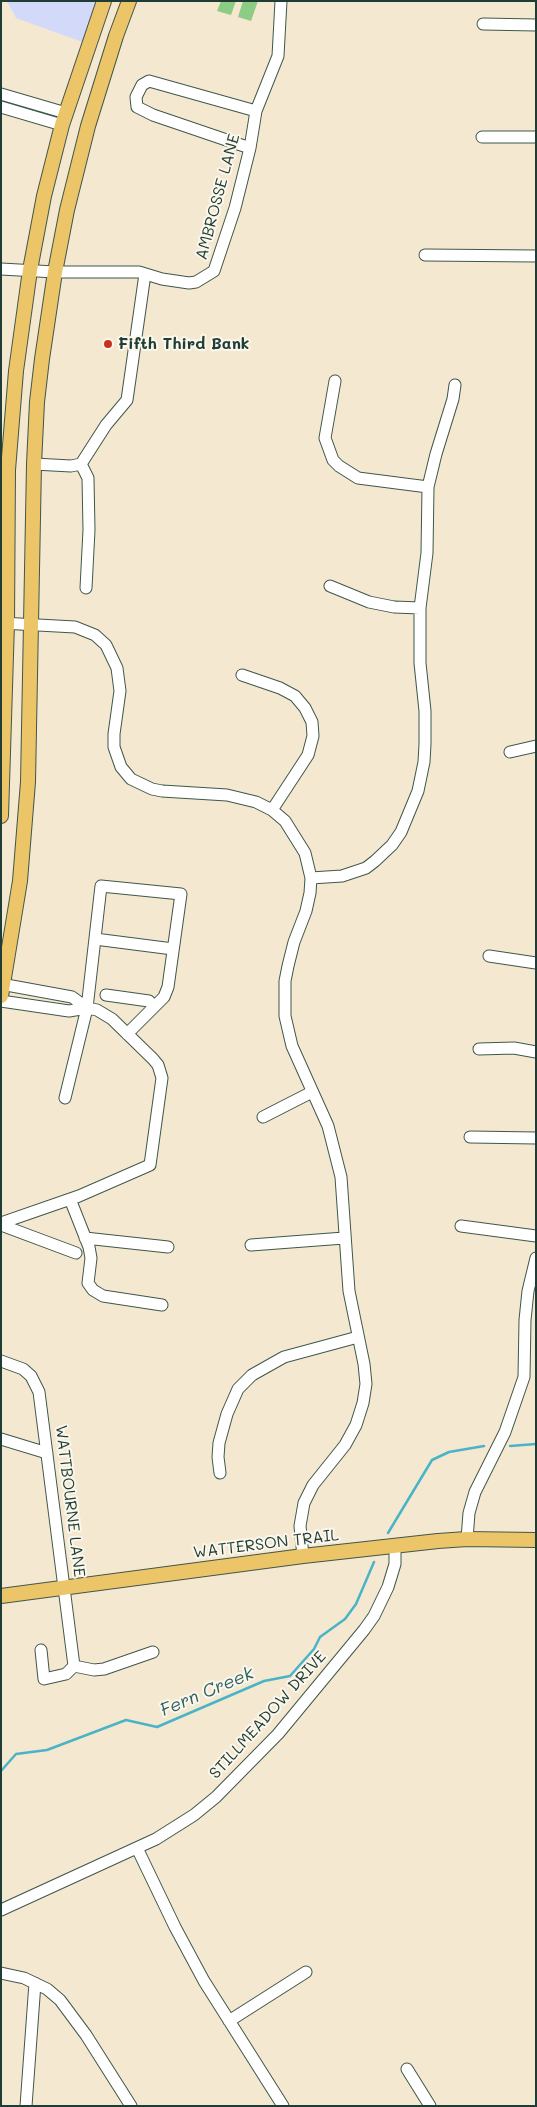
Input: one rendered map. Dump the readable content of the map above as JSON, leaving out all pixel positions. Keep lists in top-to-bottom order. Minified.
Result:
{"streets":{"main road":["WATTERSON TRAIL"],"street":["AMBROSSE LANE","WATTBOURNE LANE","STILLMEADOW DRIVE"]},"crossings":[["WATTBOURNE LANE","WATTERSON TRAIL"],["WATTERSON TRAIL","STILLMEADOW DRIVE"]],"water":["Fern Creek"],"places":["Fifth Third Bank"]}
